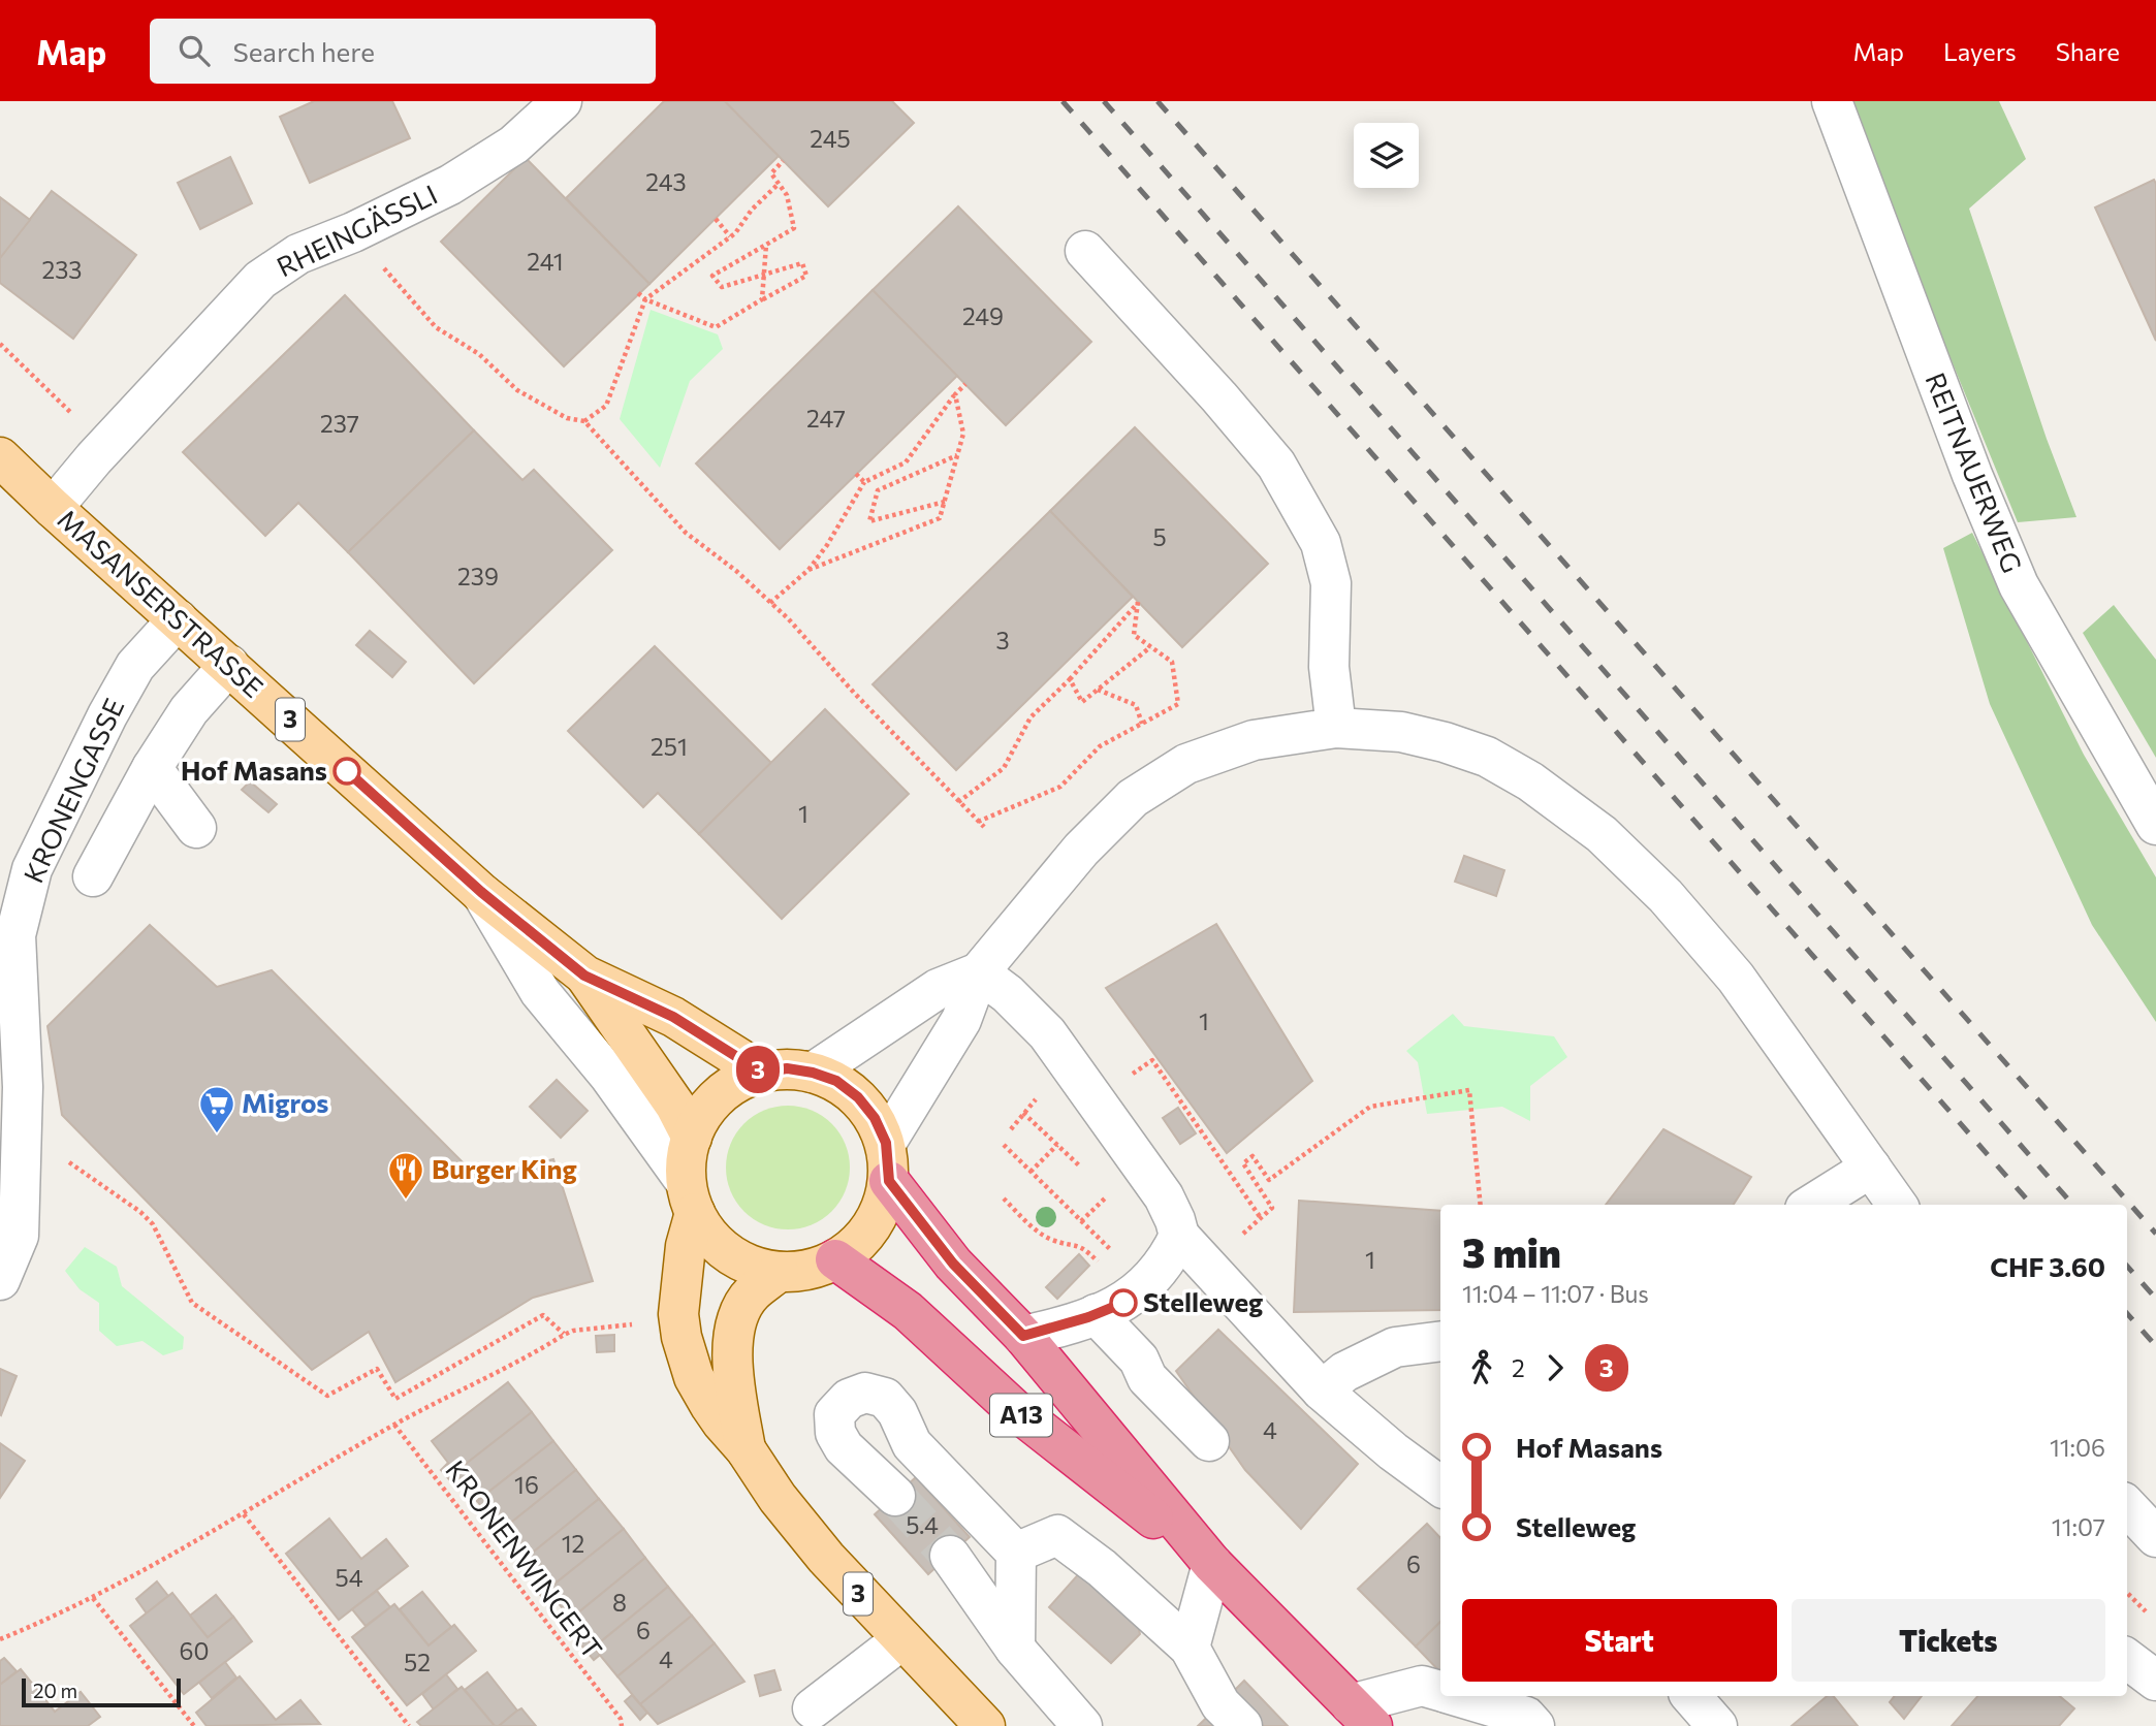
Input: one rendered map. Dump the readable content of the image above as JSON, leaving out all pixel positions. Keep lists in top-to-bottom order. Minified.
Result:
{"streets":{"highway":["A13"],"main road":["MASANSERSTRASSE","3"],"street":["RHEINGÄSSLI","REITNAUERWEG","KRONENGASSE"],"path":["KRONENWINGERT"]},"crossings":[["RHEINGÄSSLI","MASANSERSTRASSE"],["MASANSERSTRASSE","3"],["MASANSERSTRASSE","KRONENGASSE"],["MASANSERSTRASSE","A13"],["3","A13"]],"places":{"other":["Hof Masans","Stelleweg"],"supermarket":["Migros"],"restaurant":["Burger King"]},"lines":["bus line 3"],"house_numbers":["245","243","241","233","249","247","237","5","239","3","251","1","1","1","4","16","5.4","12","6","54","8","6","60","4","52"],"scale_bar":"20 m","page":{"header":"Map","search":"Search here","nav":["Map","Layers","Share"],"on_map":"3","heading":["3 min","11:04 – 11:07 · Bus","CHF 3.60"],"legs":["2","3"],"list":[{"name":"Hof Masans","value":"11:06"},{"name":"Stelleweg","value":"11:07"}],"buttons":["Start","Tickets"],"scale":"20 m"}}
